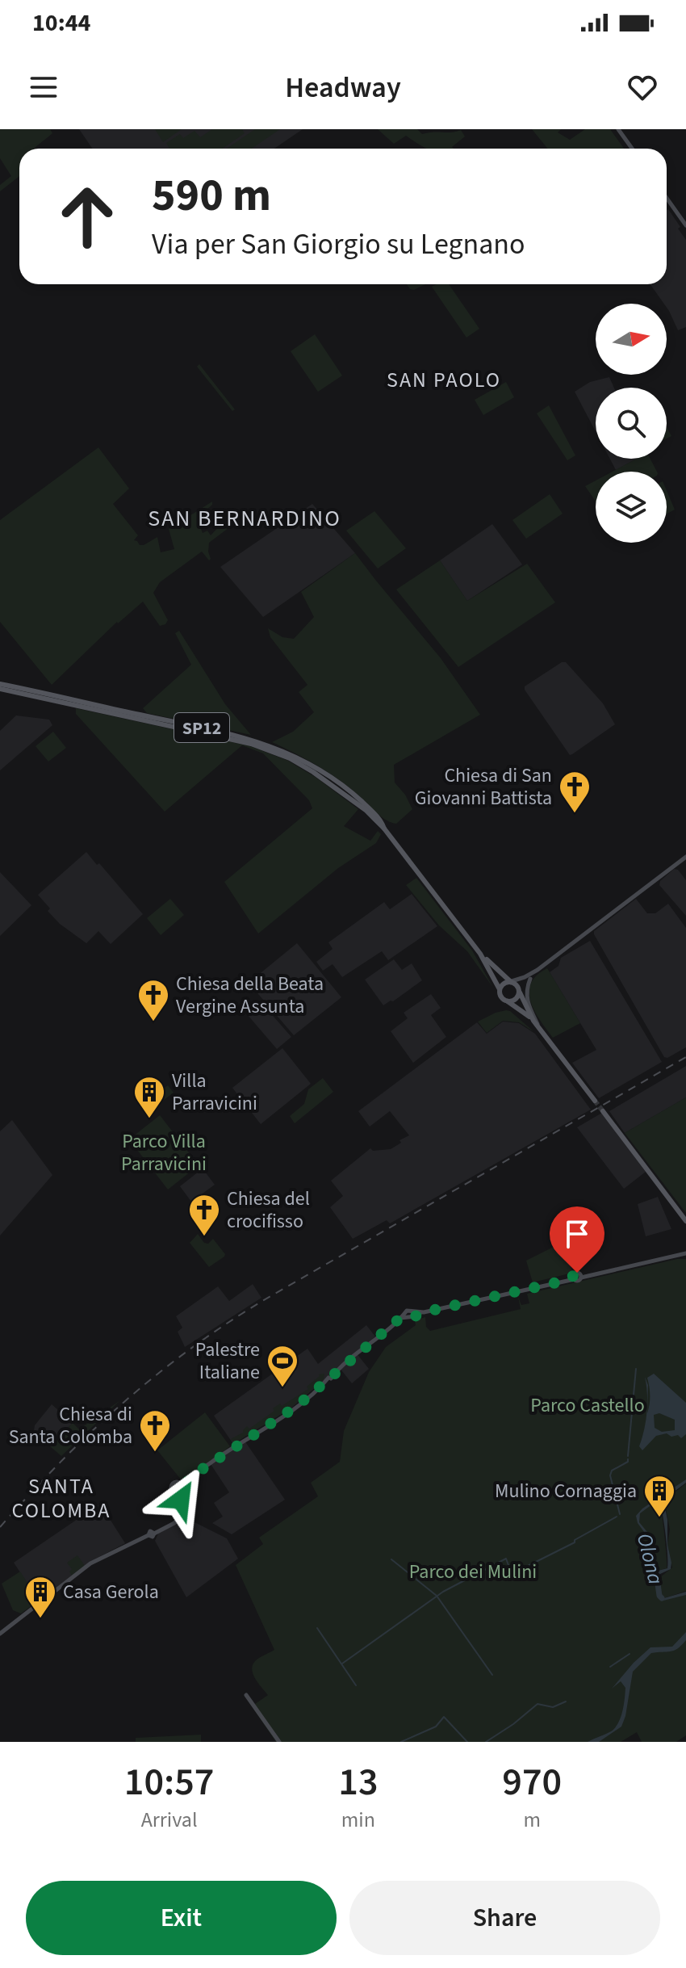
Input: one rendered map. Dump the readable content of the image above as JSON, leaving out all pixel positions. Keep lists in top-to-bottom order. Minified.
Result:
{"streets":{"main road":["SP12"]},"districts":["SAN PAOLO","SAN BERNARDINO","SANTA COLOMBA"],"water":["Olona"],"parks":["Parco Villa Parravicini","Parco Castello","Parco dei Mulini"],"places":{"church":["Chiesa di San Giovanni Battista","Chiesa della Beata Vergine Assunta","Chiesa del crocifisso","Chiesa di Santa Colomba"],"building":["Villa Parravicini","Mulino Cornaggia","Casa Gerola"],"sports":["Palestre Italiane"]},"north":"right","page":{"status":"10:44","header":"Headway","turn":["590 m","Via per San Giorgio su Legnano"],"eta":["10:57","Arrival","13","min","970","m"],"buttons":["Exit","Share"]}}
